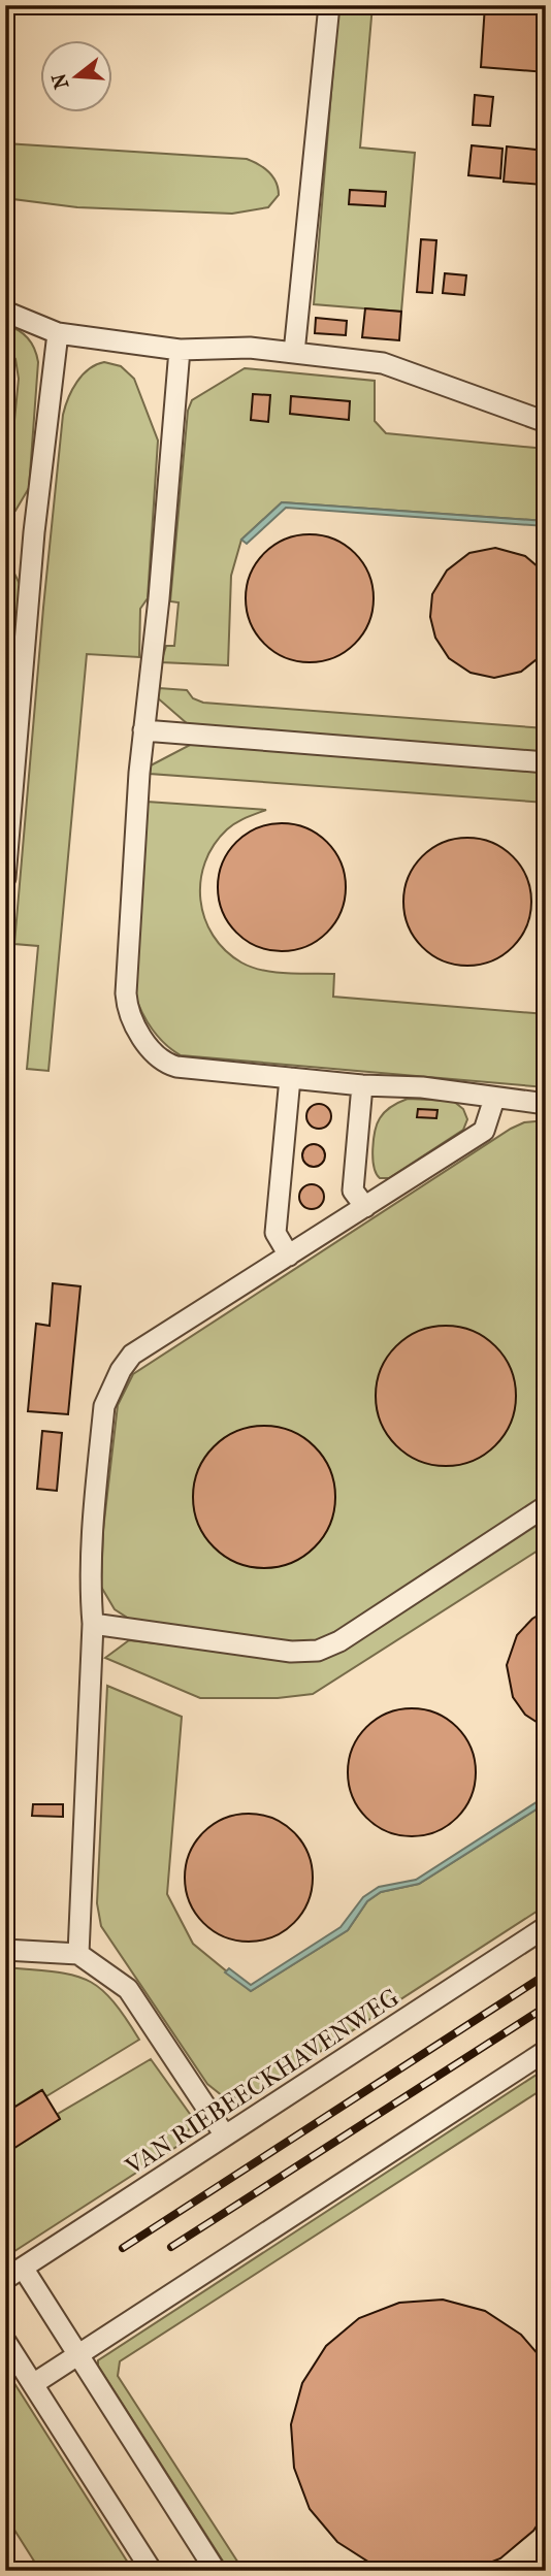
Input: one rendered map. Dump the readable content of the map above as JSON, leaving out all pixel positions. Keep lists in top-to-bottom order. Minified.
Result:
{"streets":{"lane":["VAN RIEBEECKHAVENWEG"]},"north":"left"}
